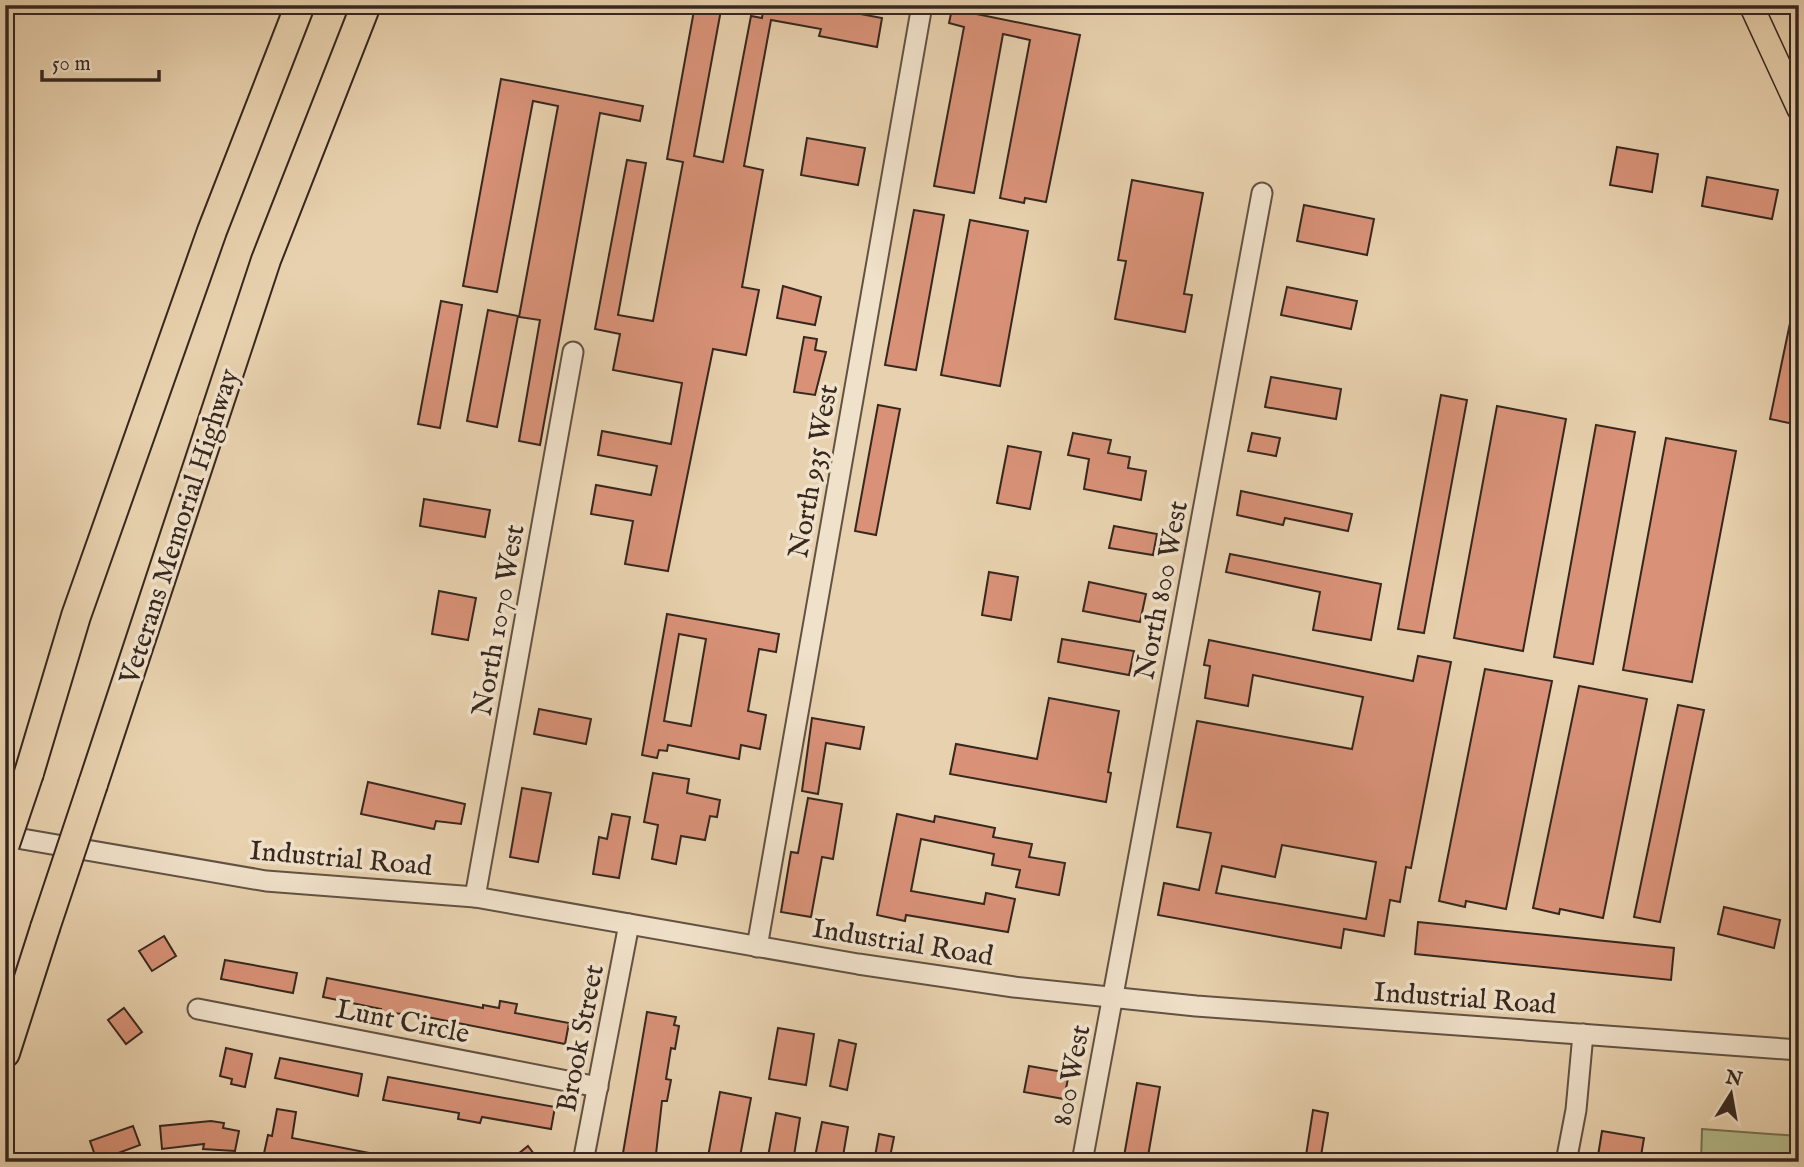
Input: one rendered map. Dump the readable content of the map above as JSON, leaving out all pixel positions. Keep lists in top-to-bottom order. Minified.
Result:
{"streets":{"highway":["Veterans Memorial Highway"],"street":["North 935 West","North 800 West","North 1070 West","Industrial Road","Lunt Circle","Brook Street","800 West"]},"crossings":[["North 935 West","Industrial Road"],["North 800 West","Industrial Road"],["North 800 West","800 West"],["North 1070 West","Industrial Road"],["Industrial Road","Brook Street"],["Industrial Road","800 West"],["Lunt Circle","Brook Street"]],"scale_bar":"50 m","north":"top"}
